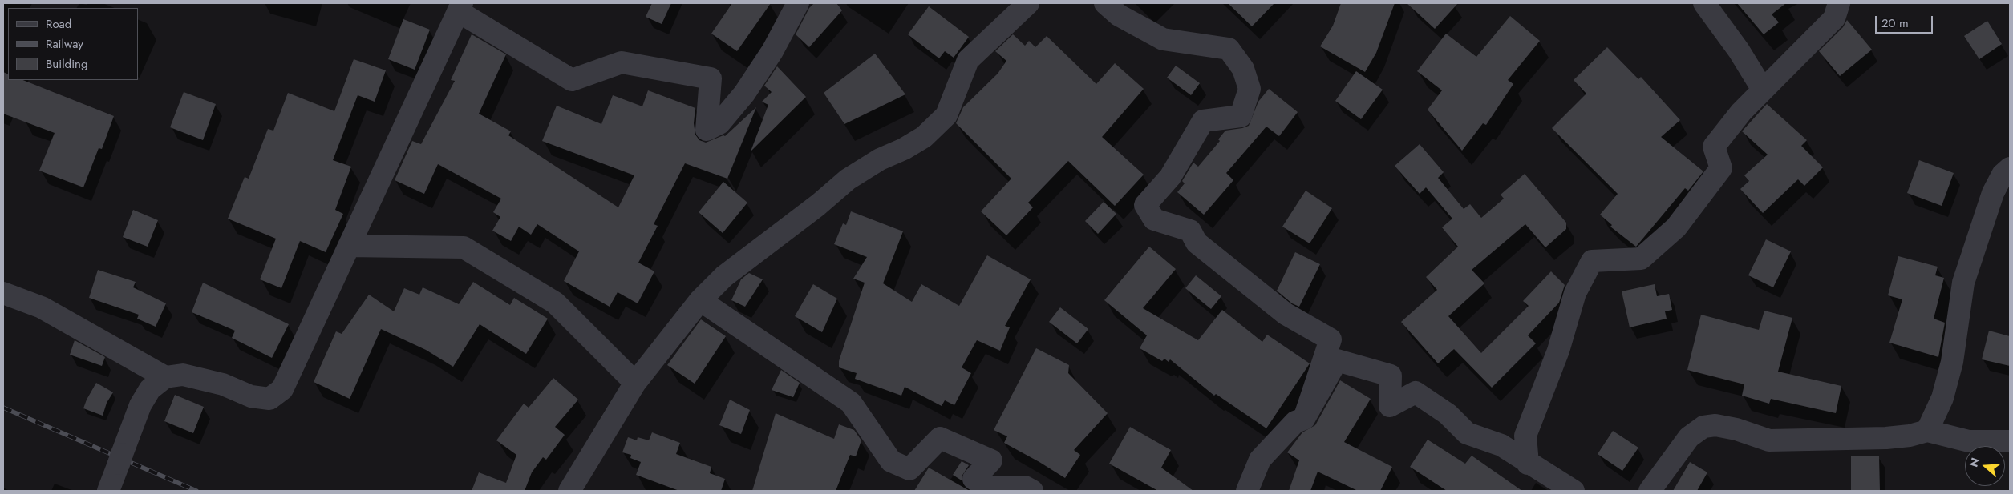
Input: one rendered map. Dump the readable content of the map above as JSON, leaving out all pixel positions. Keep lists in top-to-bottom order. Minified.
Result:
{"legend":["Road","Railway","Building"],"scale_bar":"20 m","north":"left"}
